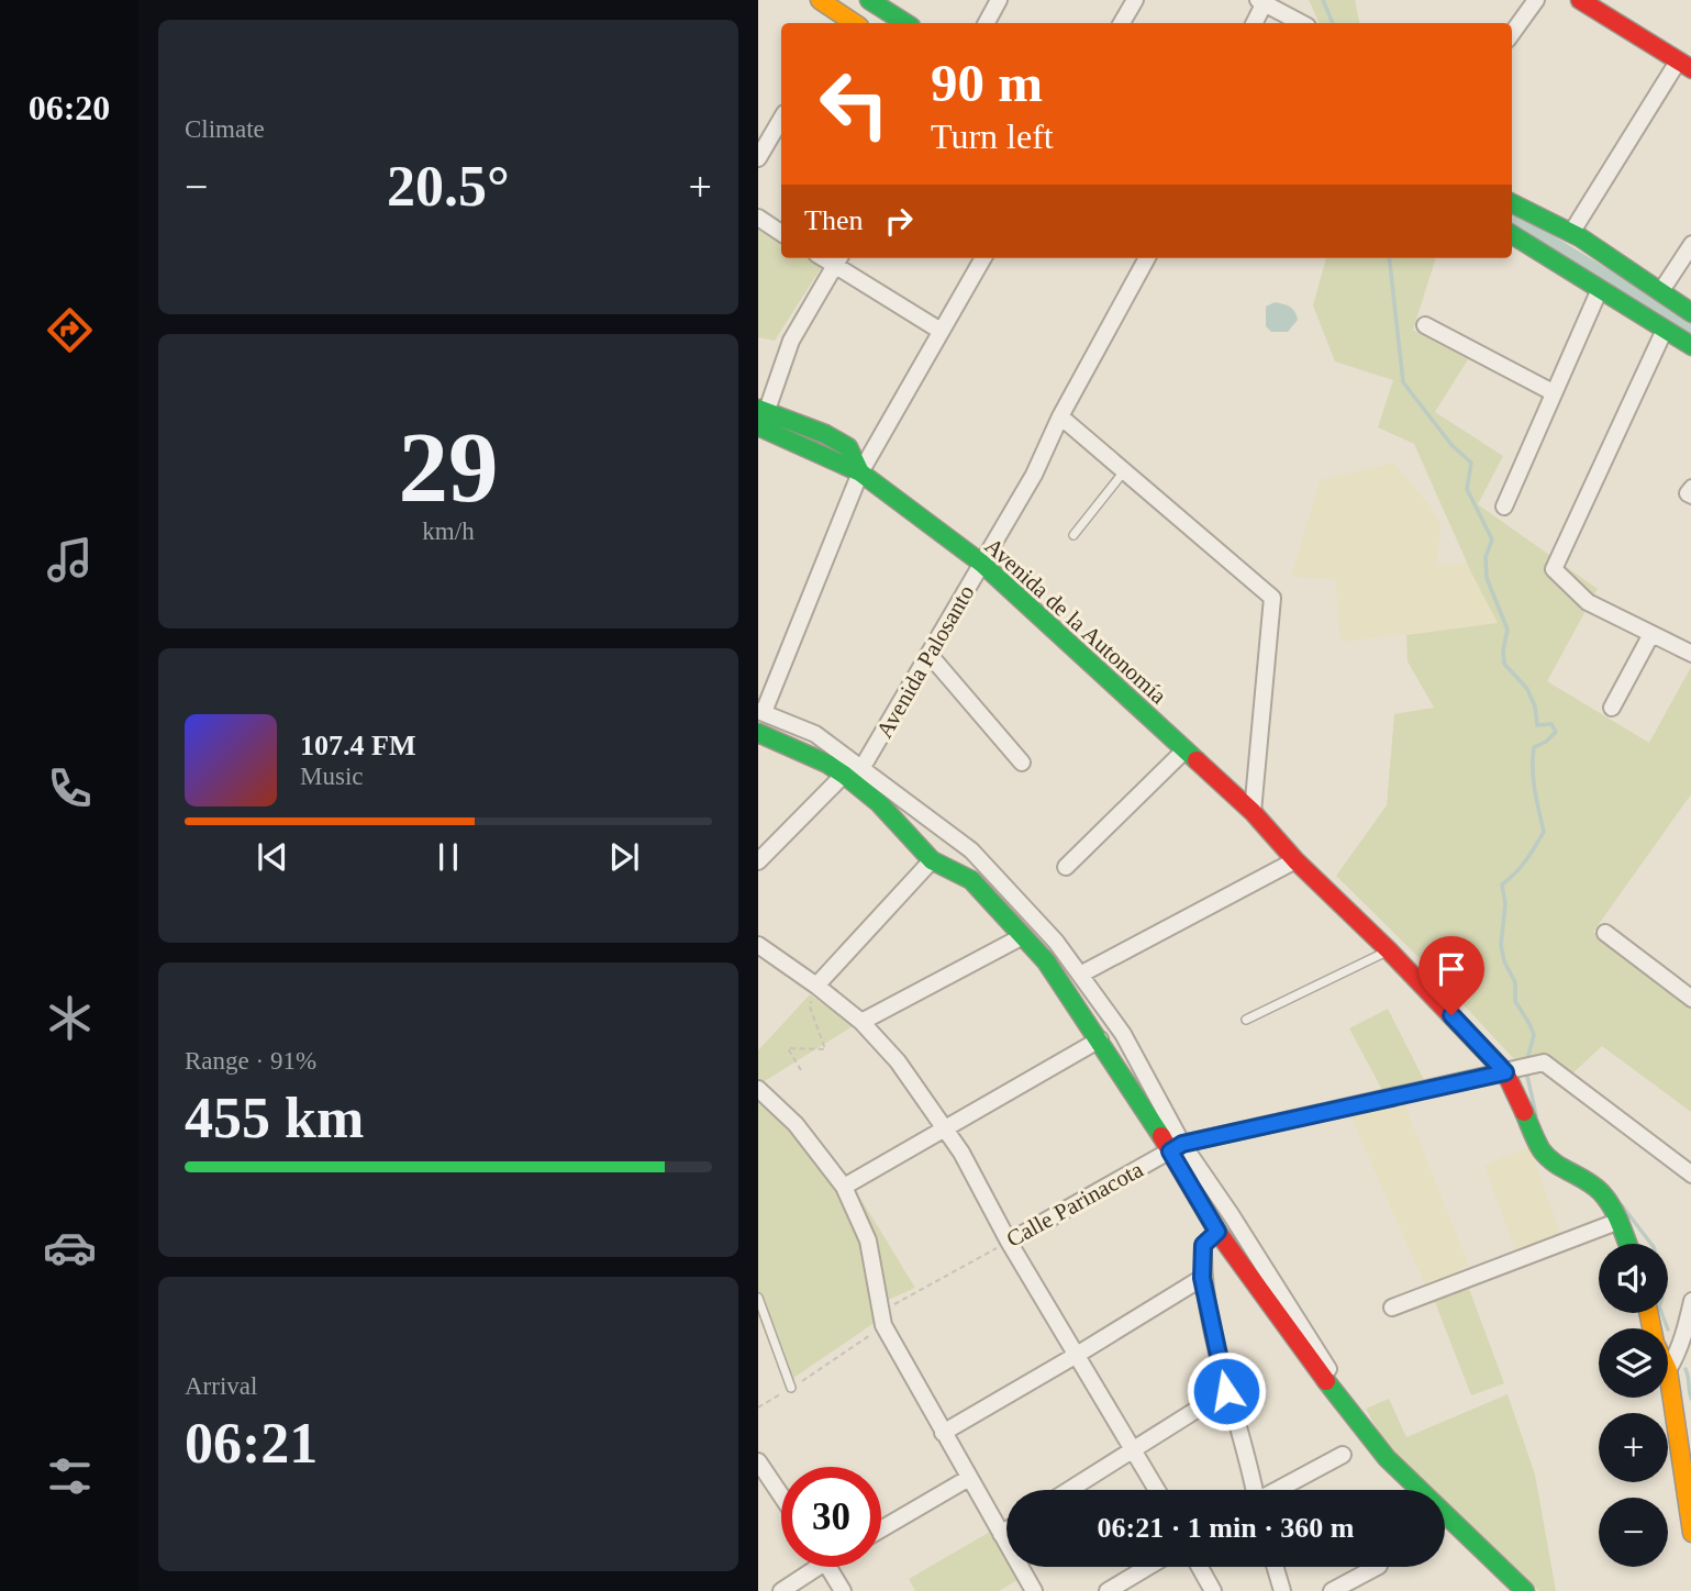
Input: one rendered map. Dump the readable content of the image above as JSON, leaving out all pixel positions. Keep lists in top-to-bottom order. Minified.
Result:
{"streets":{"street":["Avenida de la Autonomía","Avenida Palosanto","Calle Parinacota"]},"crossings":[["Avenida de la Autonomía","Avenida Palosanto"],["Avenida de la Autonomía","Calle Parinacota"]],"page":{"tabs":"06:20","tile":["Climate",["29","km/h"],["Range · 91%","455 km"],["Arrival","06:21"]],"turn":["90 m","Turn left"],"heat":["−","20.5°","+"],"then":"Then","song":["107.4 FM","Music"],"map_buttons":["+","−"],"limit":"30","trip":"06:21 · 1 min · 360 m"}}
